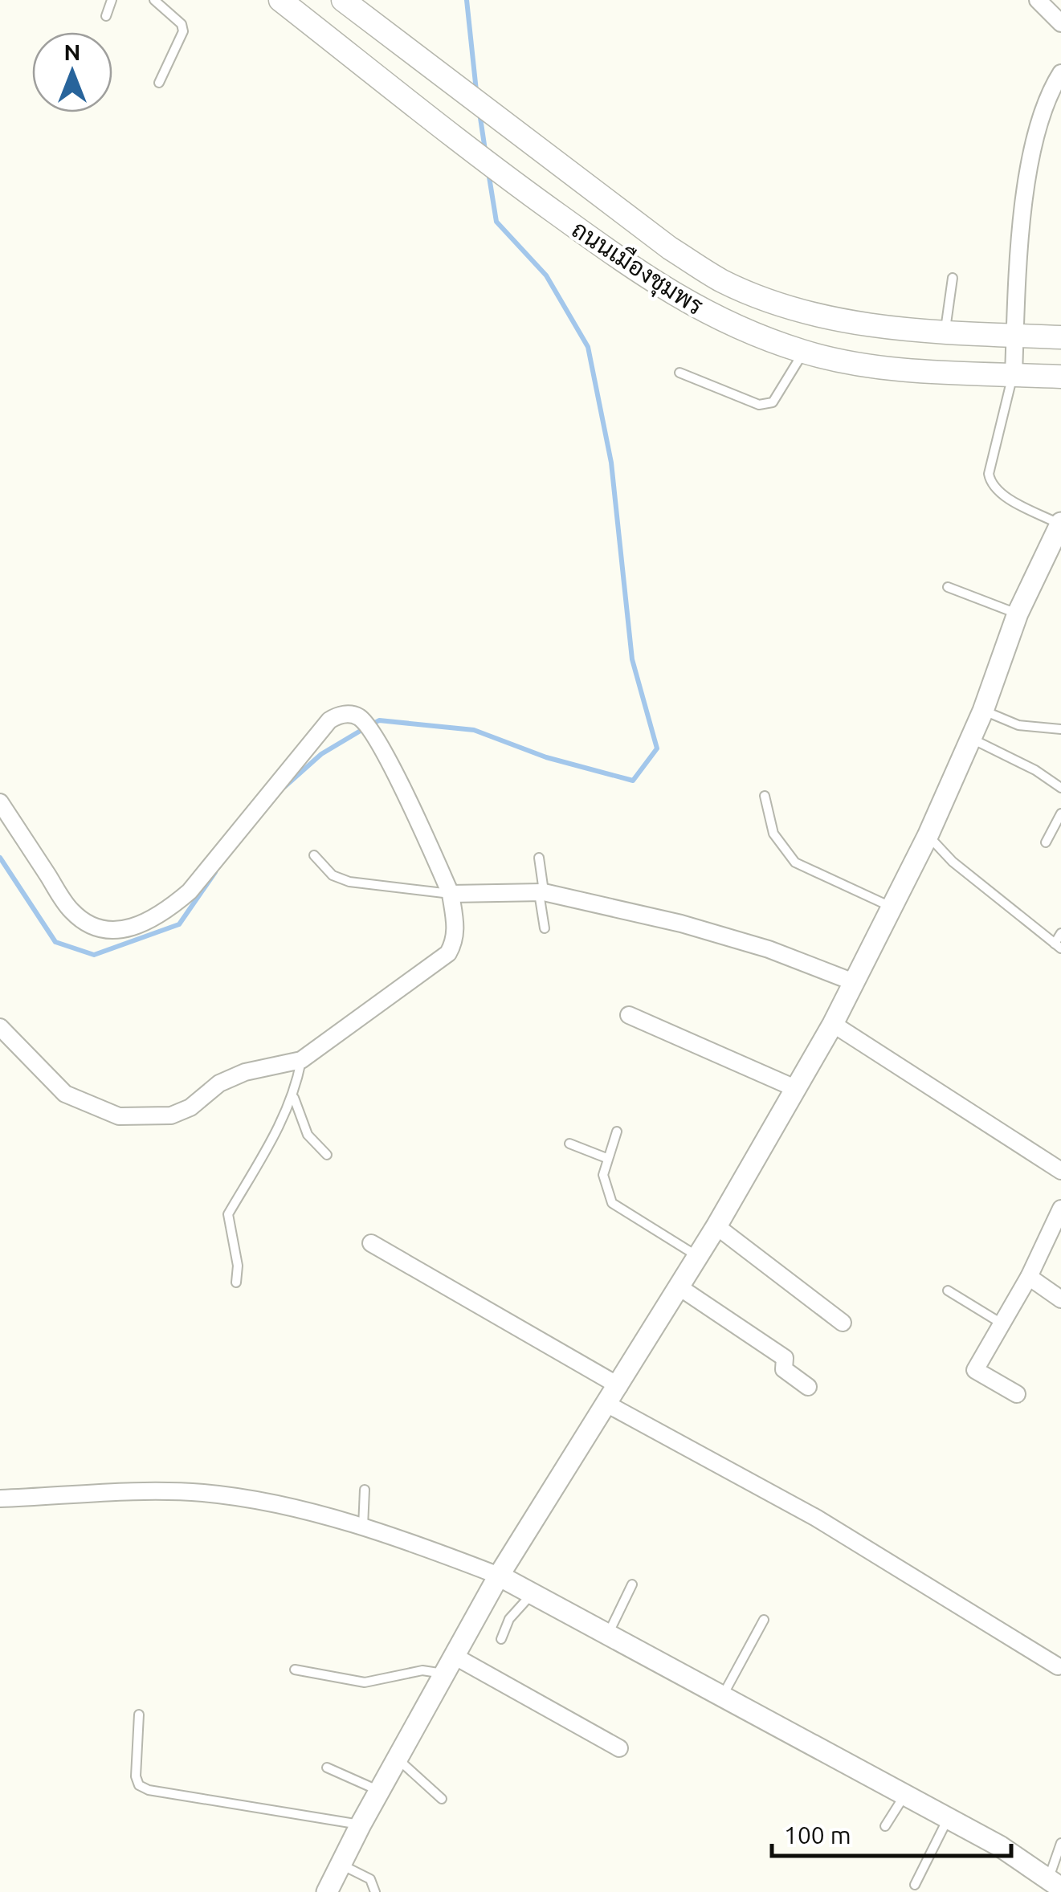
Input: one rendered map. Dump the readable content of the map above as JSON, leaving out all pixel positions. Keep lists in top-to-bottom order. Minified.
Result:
{"streets":{"main road":["ถนนเมืองชุมพร"]},"scale_bar":"100 m","north":"top"}
